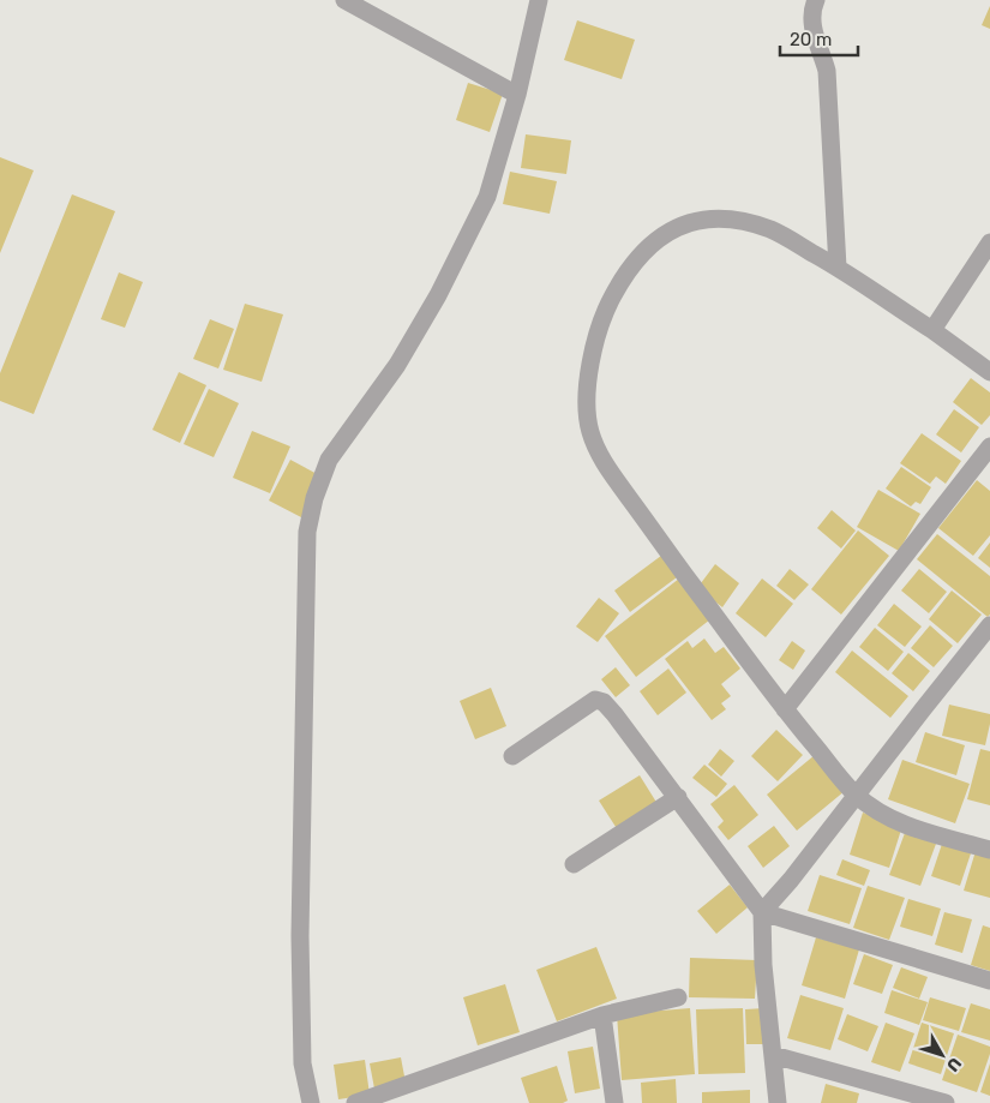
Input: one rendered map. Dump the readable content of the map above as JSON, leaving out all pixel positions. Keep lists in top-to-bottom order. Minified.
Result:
{"scale_bar":"20 m","north":"bottom right"}
